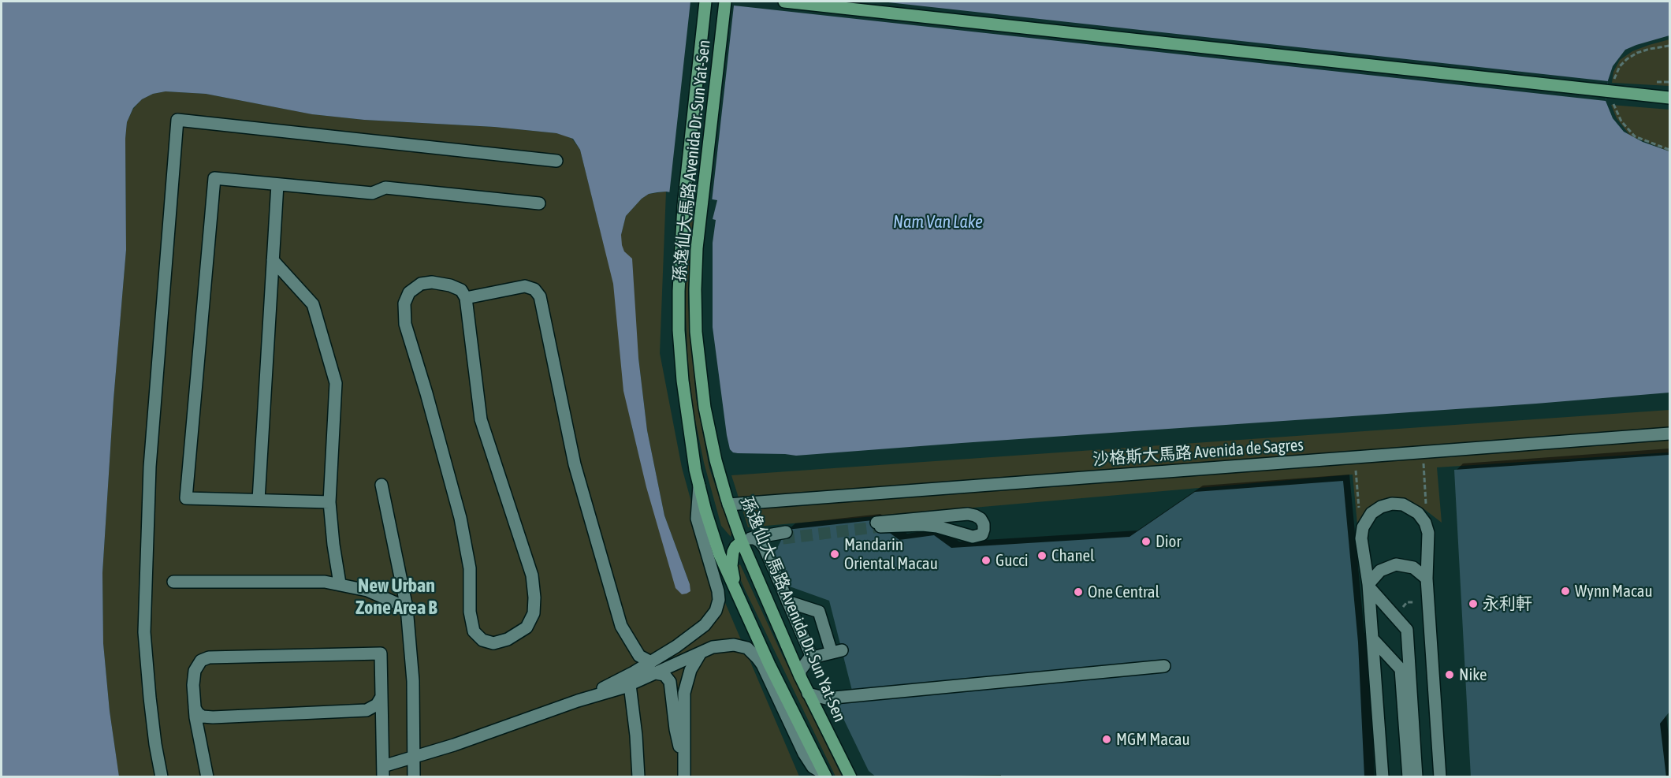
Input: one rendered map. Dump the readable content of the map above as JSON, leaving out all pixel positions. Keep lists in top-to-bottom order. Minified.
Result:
{"streets":{"main road":["孫逸仙大馬路 Avenida Dr. Sun Yat-Sen"],"street":["沙格斯大馬路 Avenida de Sagres"]},"crossings":[["孫逸仙大馬路 Avenida Dr. Sun Yat-Sen","沙格斯大馬路 Avenida de Sagres"]],"districts":["New Urban Zone Area B"],"water":["Nam Van Lake"],"places":["Dior","Mandarin Oriental Macau","Chanel","Gucci","Wynn Macau","One Central","永利軒","Nike","MGM Macau"]}
